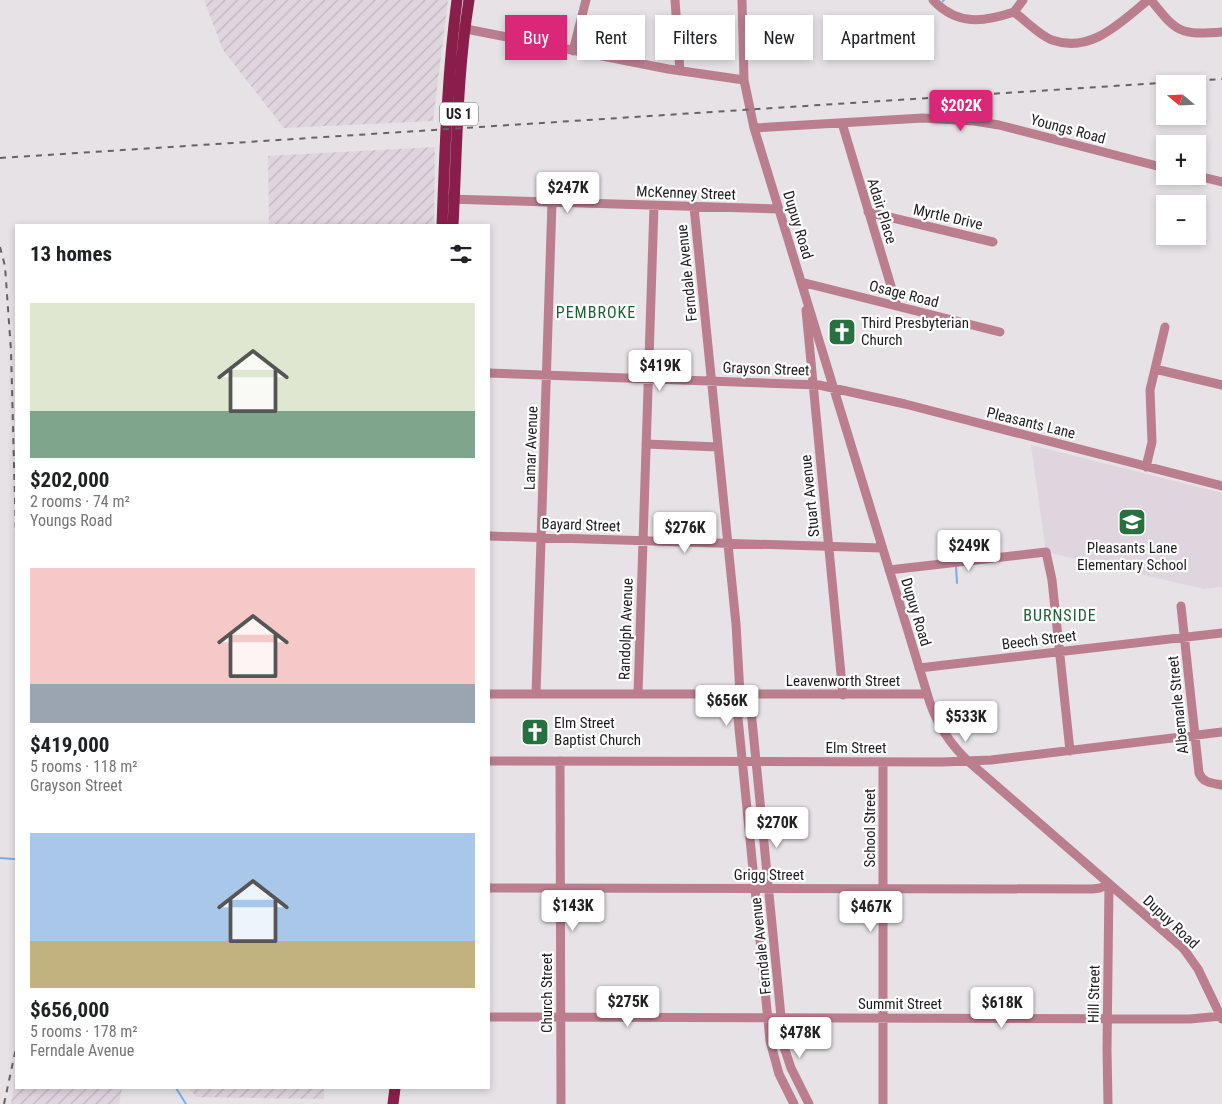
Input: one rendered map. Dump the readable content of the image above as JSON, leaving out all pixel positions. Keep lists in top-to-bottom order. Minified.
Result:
{"streets":{"main road":["US 1"],"street":["Youngs Road","McKenney Street","Adair Place","Myrtle Drive","Dupuy Road","Ferndale Avenue","Osage Road","Grayson Street","Pleasants Lane","Lamar Avenue","Stuart Avenue","Bayard Street","Randolph Avenue","Beech Street","Leavenworth Street","Albemarle Street","Elm Street","School Street","Grigg Street","Church Street","Hill Street","Summit Street"]},"crossings":[["US 1","McKenney Street"],["Youngs Road","Adair Place"],["Youngs Road","Dupuy Road"],["McKenney Street","Dupuy Road"],["McKenney Street","Ferndale Avenue"],["McKenney Street","Lamar Avenue"],["McKenney Street","Randolph Avenue"],["Adair Place","Myrtle Drive"],["Adair Place","Osage Road"],["Dupuy Road","Osage Road"],["Dupuy Road","Grayson Street"],["Dupuy Road","Pleasants Lane"],["Dupuy Road","Stuart Avenue"],["Dupuy Road","Bayard Street"],["Dupuy Road","Beech Street"],["Dupuy Road","Leavenworth Street"],["Dupuy Road","Elm Street"],["Dupuy Road","Grigg Street"],["Dupuy Road","Hill Street"],["Dupuy Road","Summit Street"],["Ferndale Avenue","Grayson Street"],["Ferndale Avenue","Bayard Street"],["Ferndale Avenue","Leavenworth Street"],["Ferndale Avenue","Elm Street"],["Ferndale Avenue","Grigg Street"],["Ferndale Avenue","Summit Street"],["Grayson Street","Pleasants Lane"],["Grayson Street","Lamar Avenue"],["Grayson Street","Stuart Avenue"],["Grayson Street","Randolph Avenue"],["Lamar Avenue","Bayard Street"],["Lamar Avenue","Leavenworth Street"],["Stuart Avenue","Bayard Street"],["Stuart Avenue","Leavenworth Street"],["Bayard Street","Randolph Avenue"],["Randolph Avenue","Leavenworth Street"],["Beech Street","Albemarle Street"],["Albemarle Street","Elm Street"],["Elm Street","School Street"],["Elm Street","Church Street"],["School Street","Grigg Street"],["School Street","Summit Street"],["Grigg Street","Church Street"],["Grigg Street","Hill Street"],["Church Street","Summit Street"],["Hill Street","Summit Street"]],"districts":["PEMBROKE","BURNSIDE"],"places":{"church":["Third Presbyterian Church","Elm Street Baptist Church"],"school or university":["Pleasants Lane Elementary School"]},"north":"left","page":{"chip":["Buy","Rent","Filters","New","Apartment"],"map_buttons":["+","−"],"price":["$202K","$247K","$419K","$276K","$249K","$656K","$533K","$270K","$143K","$467K","$275K","$618K","$478K"],"heading":"13 homes","list":[{"name":"$202,000","note":"2 rooms · 74 m² · Youngs Road"},{"name":"$419,000","note":"5 rooms · 118 m² · Grayson Street"},{"name":"$656,000","note":"5 rooms · 178 m² · Ferndale Avenue"}]}}
